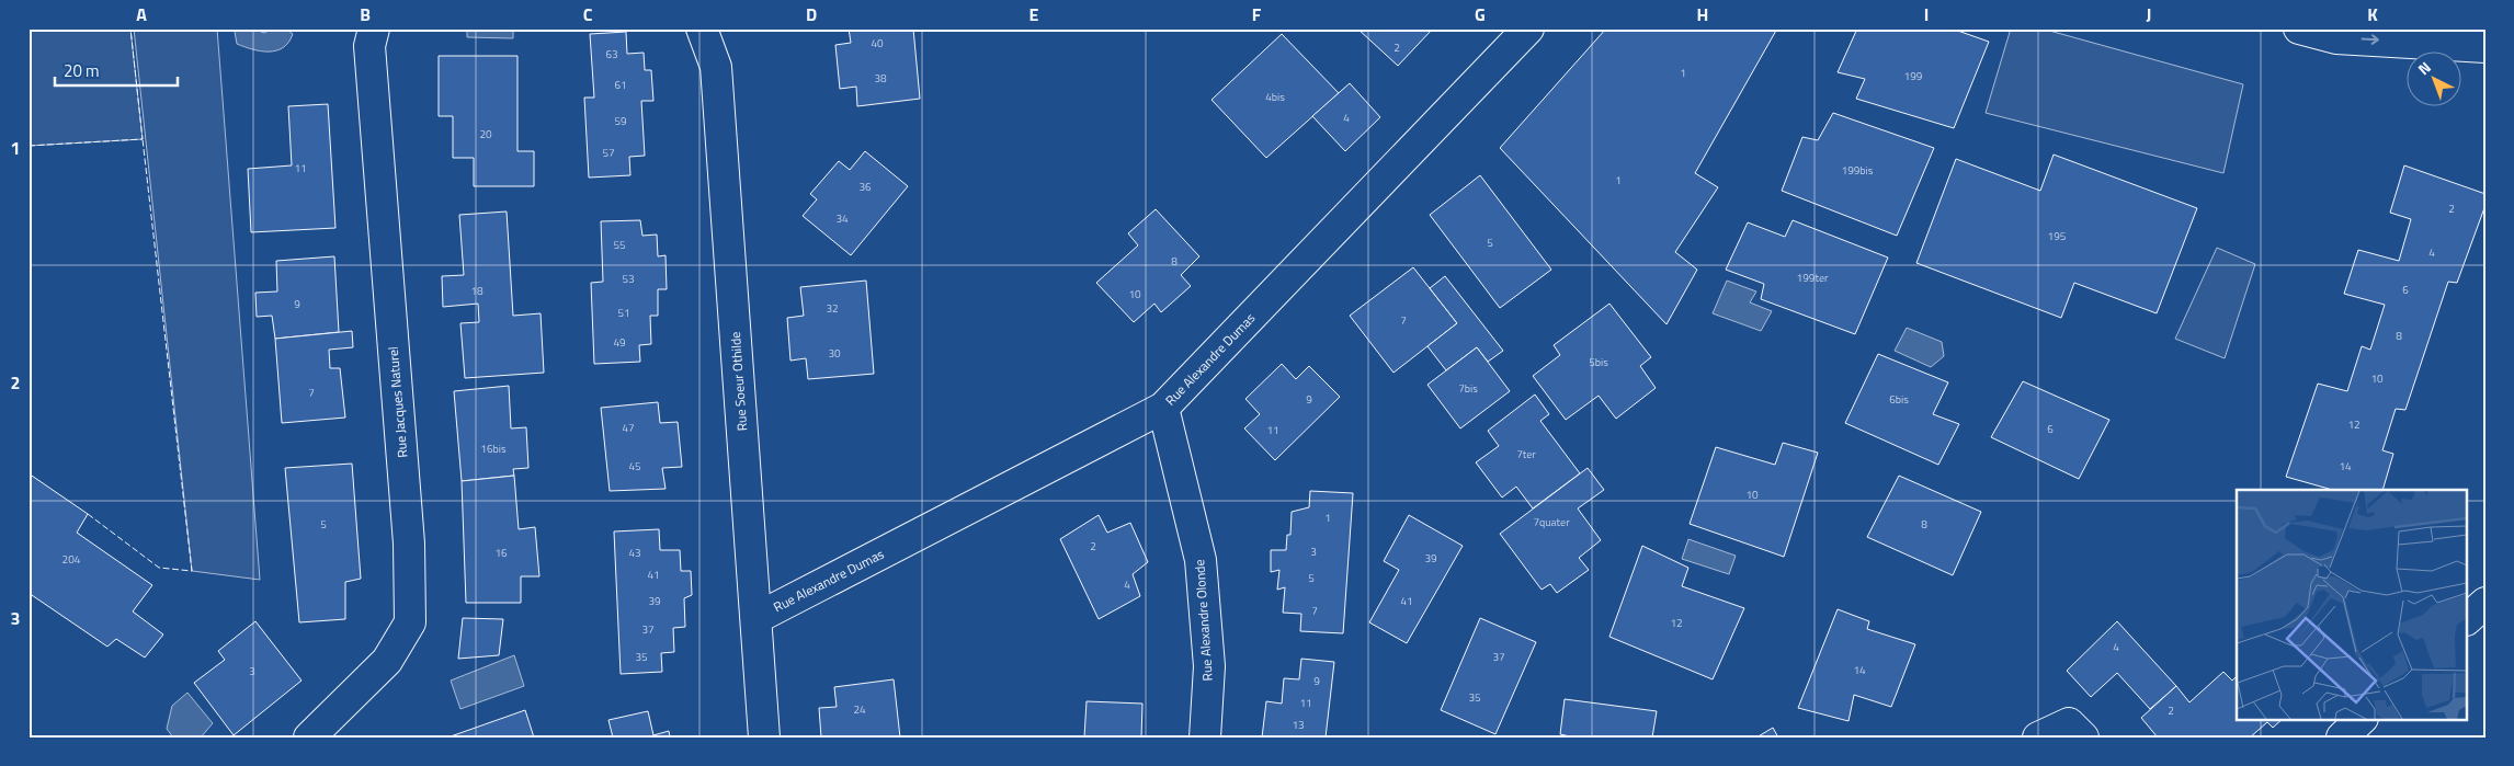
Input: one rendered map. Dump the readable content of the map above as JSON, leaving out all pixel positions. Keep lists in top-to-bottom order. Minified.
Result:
{"streets":{"street":["Rue Alexandre Dumas","Rue Soeur Othilde","Rue Jacques Naturel","Rue Alexandre Olonde"]},"crossings":[["Rue Alexandre Dumas","Rue Soeur Othilde"],["Rue Alexandre Dumas","Rue Alexandre Olonde"]],"house_numbers":["40","2","63","1","199","38","61","4bis","4","59","20","57","11","199bis","1","36","2","34","195","5","55","4","8","199ter","53","6","18","10","9","32","51","7","8","49","30","5bis","10","7bis","7","9","6bis","12","47","6","11","16bis","7ter","45","14","10","1","7quater","5","8","2","3","16","43","39","204","41","5","4","39","41","7","12","37","4","35","37","14","3","9","35","11","24","2","13"],"scale_bar":"20 m","north":"top left","grid":{"columns":["A","B","C","D","E","F","G","H","I","J","K"],"rows":["1","2","3"]}}
